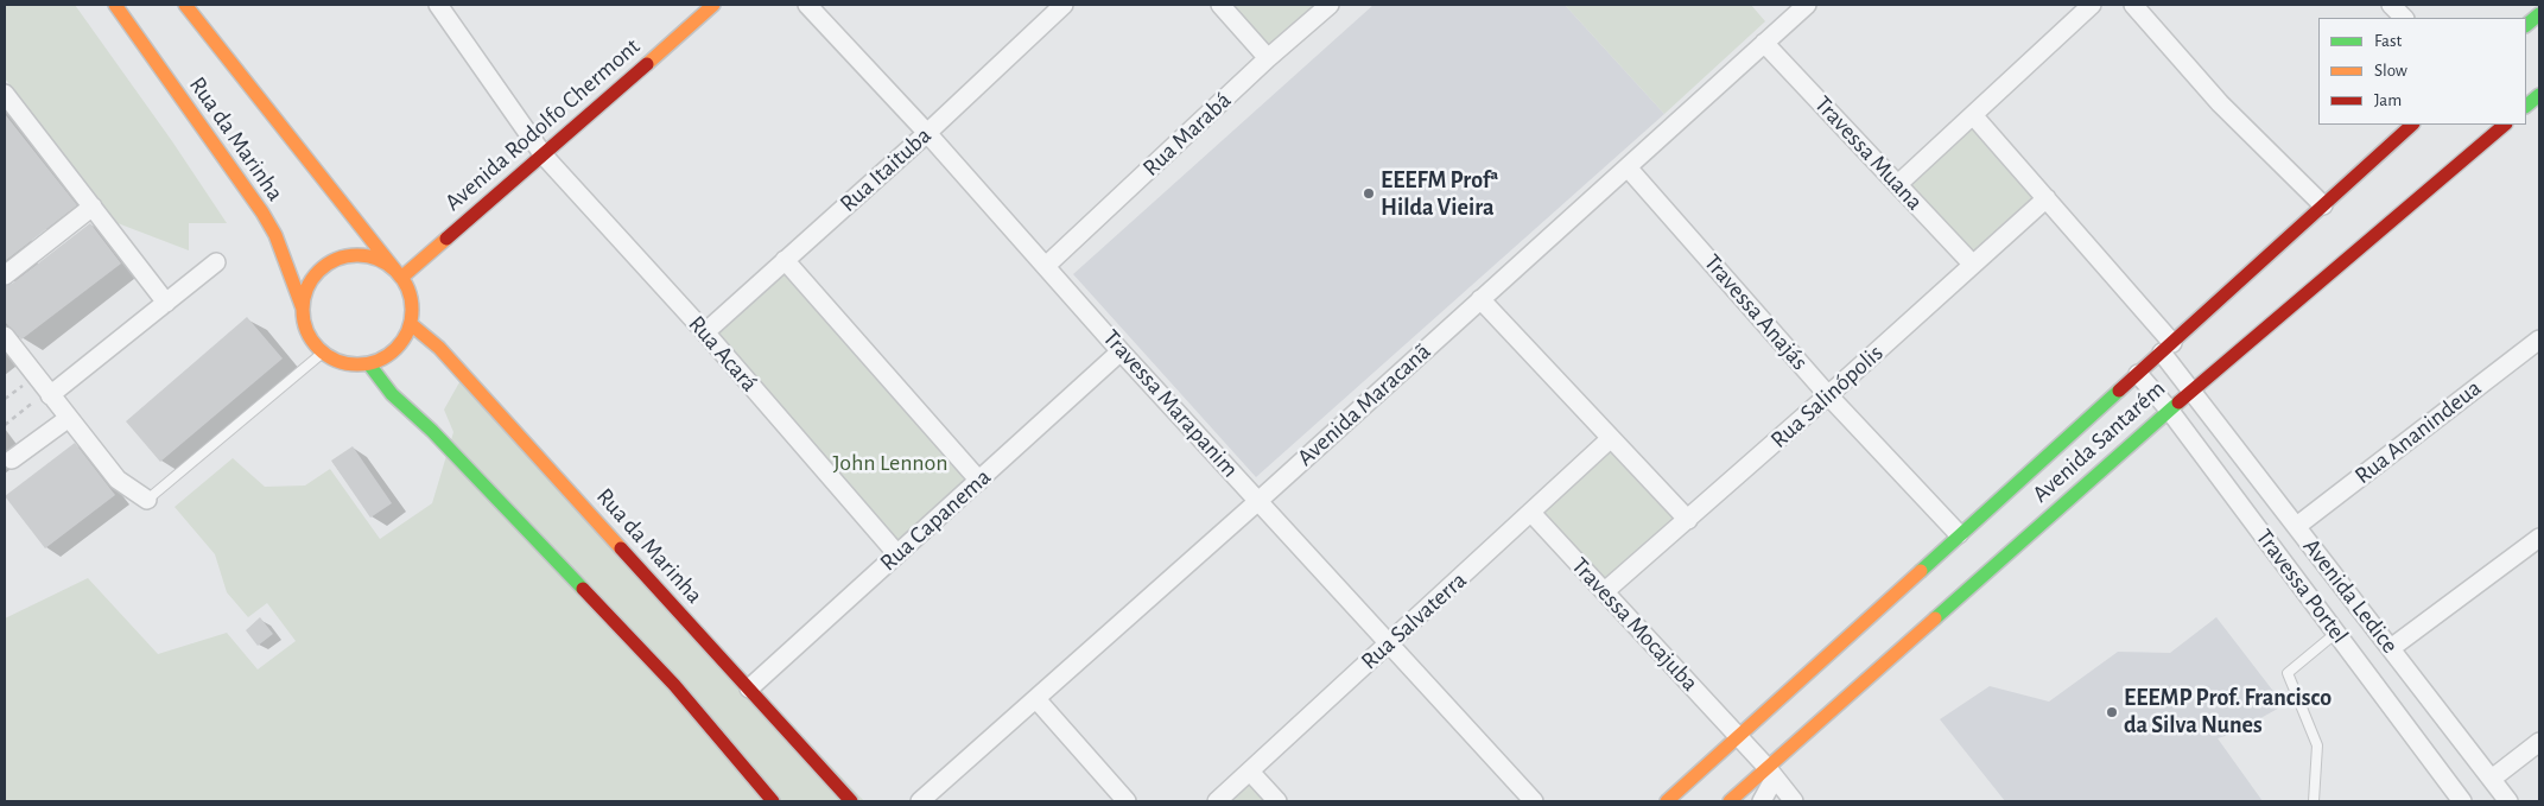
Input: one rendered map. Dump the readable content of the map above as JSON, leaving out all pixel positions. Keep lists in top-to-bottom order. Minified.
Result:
{"streets":{"main road":["Avenida Rodolfo Chermont","Rua da Marinha","Avenida Santarém"],"street":["Rua Marabá","Travessa Muana","Rua Itaituba","Travessa Anajás","Rua Acará","Rua Salinópolis","Travessa Marapanim","Avenida Maracanã","Rua Ananindeua","Rua Capanema","Travessa Portel","Avenida Ledice","Rua Salvaterra","Travessa Mocajuba"]},"crossings":[["Avenida Rodolfo Chermont","Rua da Marinha"],["Avenida Rodolfo Chermont","Rua Acará"],["Rua Marabá","Travessa Marapanim"],["Rua da Marinha","Rua Capanema"],["Travessa Muana","Rua Salinópolis"],["Travessa Muana","Avenida Maracanã"],["Rua Itaituba","Rua Acará"],["Rua Itaituba","Travessa Marapanim"],["Travessa Anajás","Rua Salinópolis"],["Travessa Anajás","Avenida Maracanã"],["Travessa Anajás","Avenida Santarém"],["Rua Acará","Rua Capanema"],["Rua Salinópolis","Avenida Ledice"],["Rua Salinópolis","Travessa Mocajuba"],["Travessa Marapanim","Avenida Maracanã"],["Travessa Marapanim","Rua Capanema"],["Travessa Marapanim","Rua Salvaterra"],["Rua Ananindeua","Avenida Ledice"],["Avenida Santarém","Travessa Portel"],["Avenida Santarém","Avenida Ledice"],["Avenida Santarém","Travessa Mocajuba"],["Rua Salvaterra","Travessa Mocajuba"]],"parks":["John Lennon"],"places":["EEEFM Profª Hilda Vieira","EEEMP Prof. Francisco da Silva Nunes"],"legend":["Fast","Slow","Jam"]}
